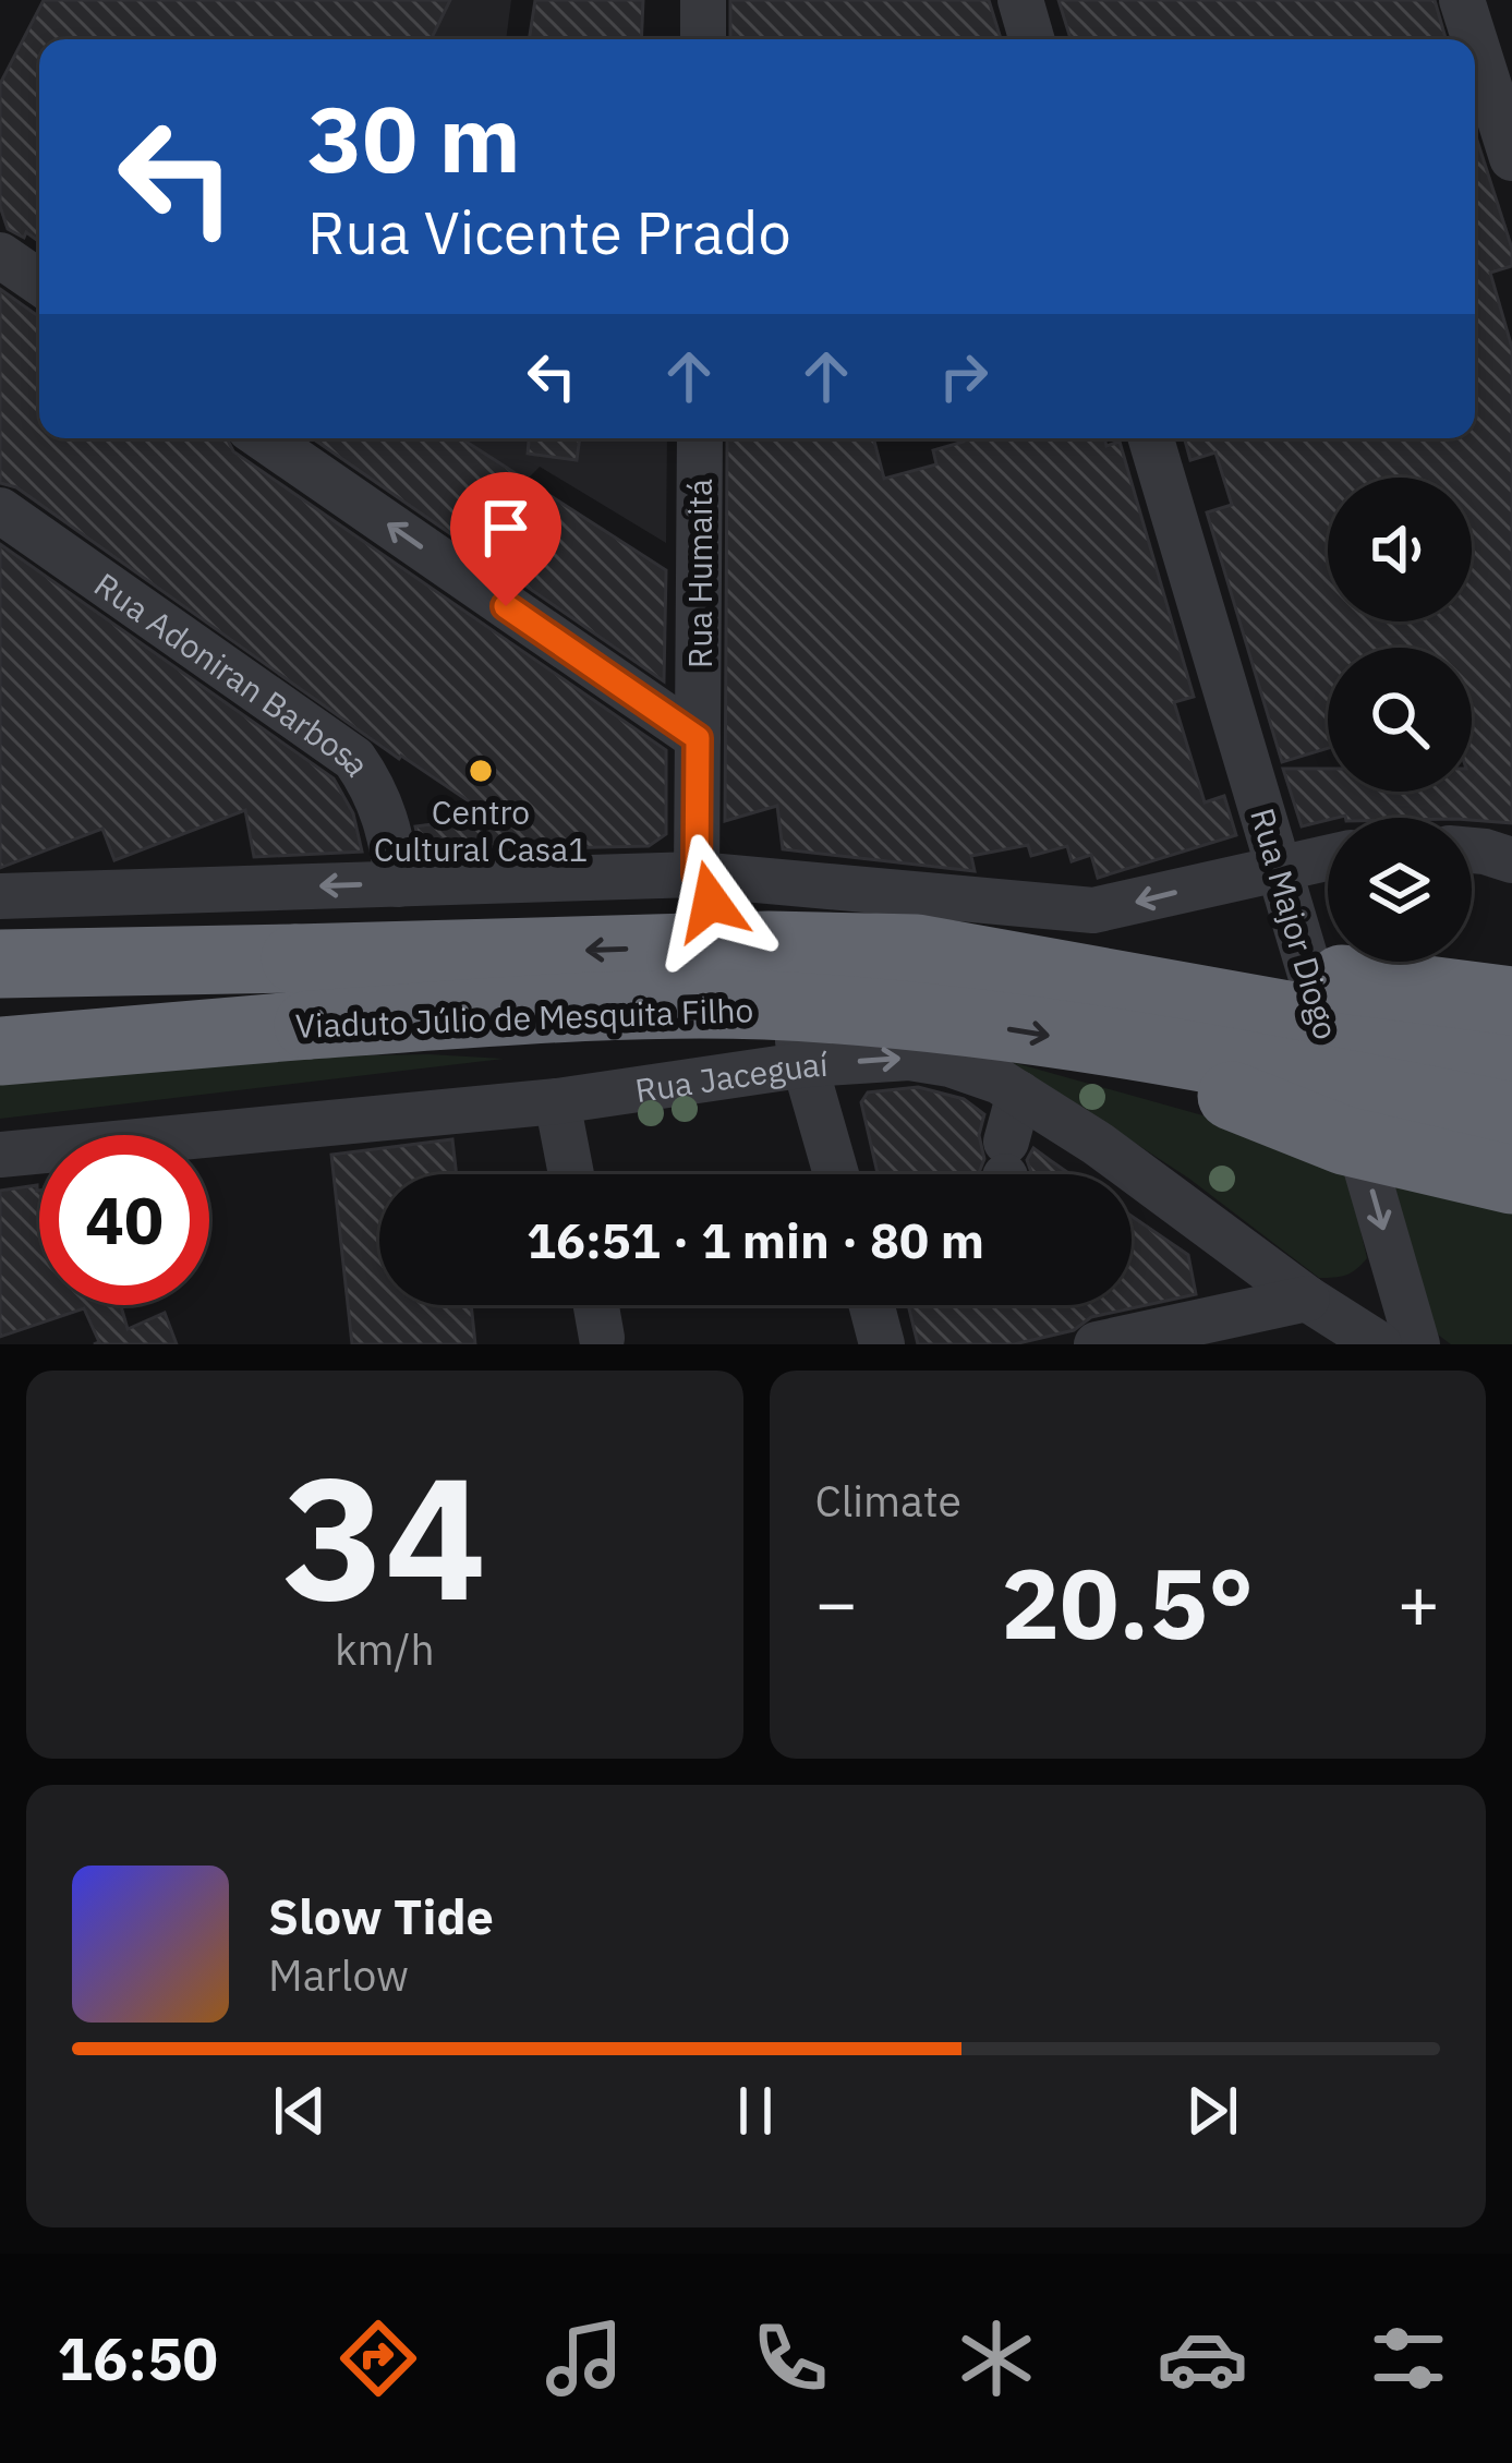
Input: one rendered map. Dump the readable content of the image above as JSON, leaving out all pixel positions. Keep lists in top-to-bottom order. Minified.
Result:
{"streets":{"highway":["Viaduto Júlio de Mesquita Filho"],"street":["Rua Humaitá","Rua Adoniran Barbosa","Rua Major Diogo","Rua Jaceguaí"]},"one_way":["Rua Major Diogo"],"places":["Centro Cultural Casa1"],"page":{"turn":["30 m","Rua Vicente Prado"],"limit":"40","trip":"16:51 · 1 min · 80 m","tile":[["34","km/h"],"Climate"],"heat":["−","20.5°","+"],"song":["Slow Tide","Marlow"],"tabs":"16:50"}}
